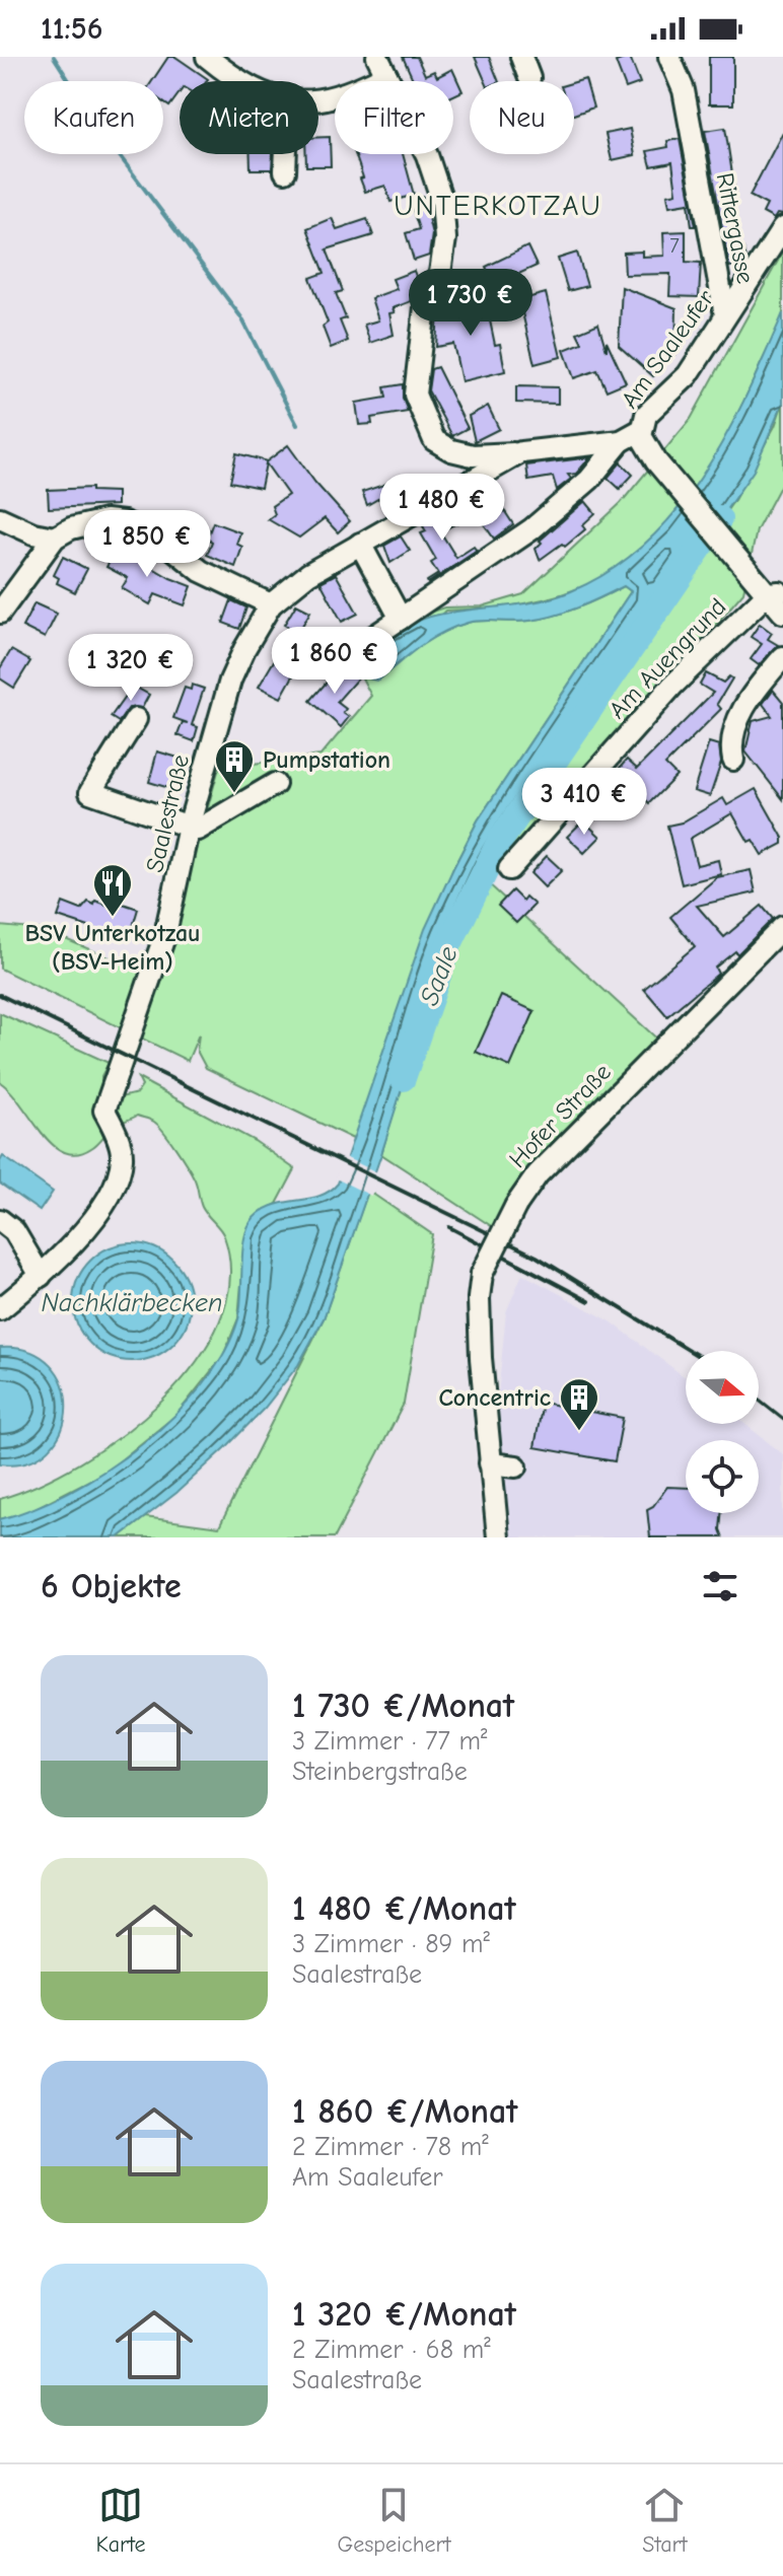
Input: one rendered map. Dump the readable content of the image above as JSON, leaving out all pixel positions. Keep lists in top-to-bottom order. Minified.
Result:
{"streets":{"street":["Rittergasse","Am Saaleufer","Am Auengrund","Saalestraße","Hofer Straße"]},"crossings":[["Rittergasse","Am Saaleufer"],["Am Saaleufer","Am Auengrund"],["Am Saaleufer","Saalestraße"]],"districts":["UNTERKOTZAU"],"water":["Saale","Nachklärbecken"],"places":{"building":["Pumpstation","Concentric"],"restaurant":["BSV Unterkotzau (BSV-Heim)"]},"house_numbers":["7"],"north":"right","page":{"status":"11:56","chip":["Kaufen","Mieten","Filter","Neu"],"price":["1 730 €","1 480 €","1 850 €","1 860 €","1 320 €","3 410 €"],"heading":"6 Objekte","list":[{"name":"1 730 €/Monat","note":"3 Zimmer · 77 m² · Steinbergstraße"},{"name":"1 480 €/Monat","note":"3 Zimmer · 89 m² · Saalestraße"},{"name":"1 860 €/Monat","note":"2 Zimmer · 78 m² · Am Saaleufer"},{"name":"1 320 €/Monat","note":"2 Zimmer · 68 m² · Saalestraße"}],"tabs":["Karte","Gespeichert","Start"]}}
